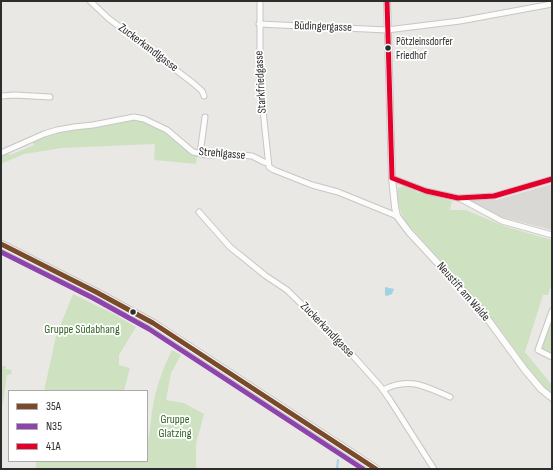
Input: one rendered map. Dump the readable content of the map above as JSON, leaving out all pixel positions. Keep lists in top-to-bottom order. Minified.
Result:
{"streets":{"street":["Büdingergasse","Zuckerkandlgasse","Starkfriedgasse","Strehlgasse","Neustift am Walde"]},"crossings":[["Büdingergasse","Starkfriedgasse"],["Büdingergasse","Neustift am Walde"],["Starkfriedgasse","Strehlgasse"],["Strehlgasse","Neustift am Walde"]],"parks":["Gruppe Südabhang","Gruppe Glatzing"],"places":["Pötzleinsdorfer Friedhof"],"lines":["transit line 41A","transit line 35A","transit line N35"],"legend":["35A","N35","41A"]}
